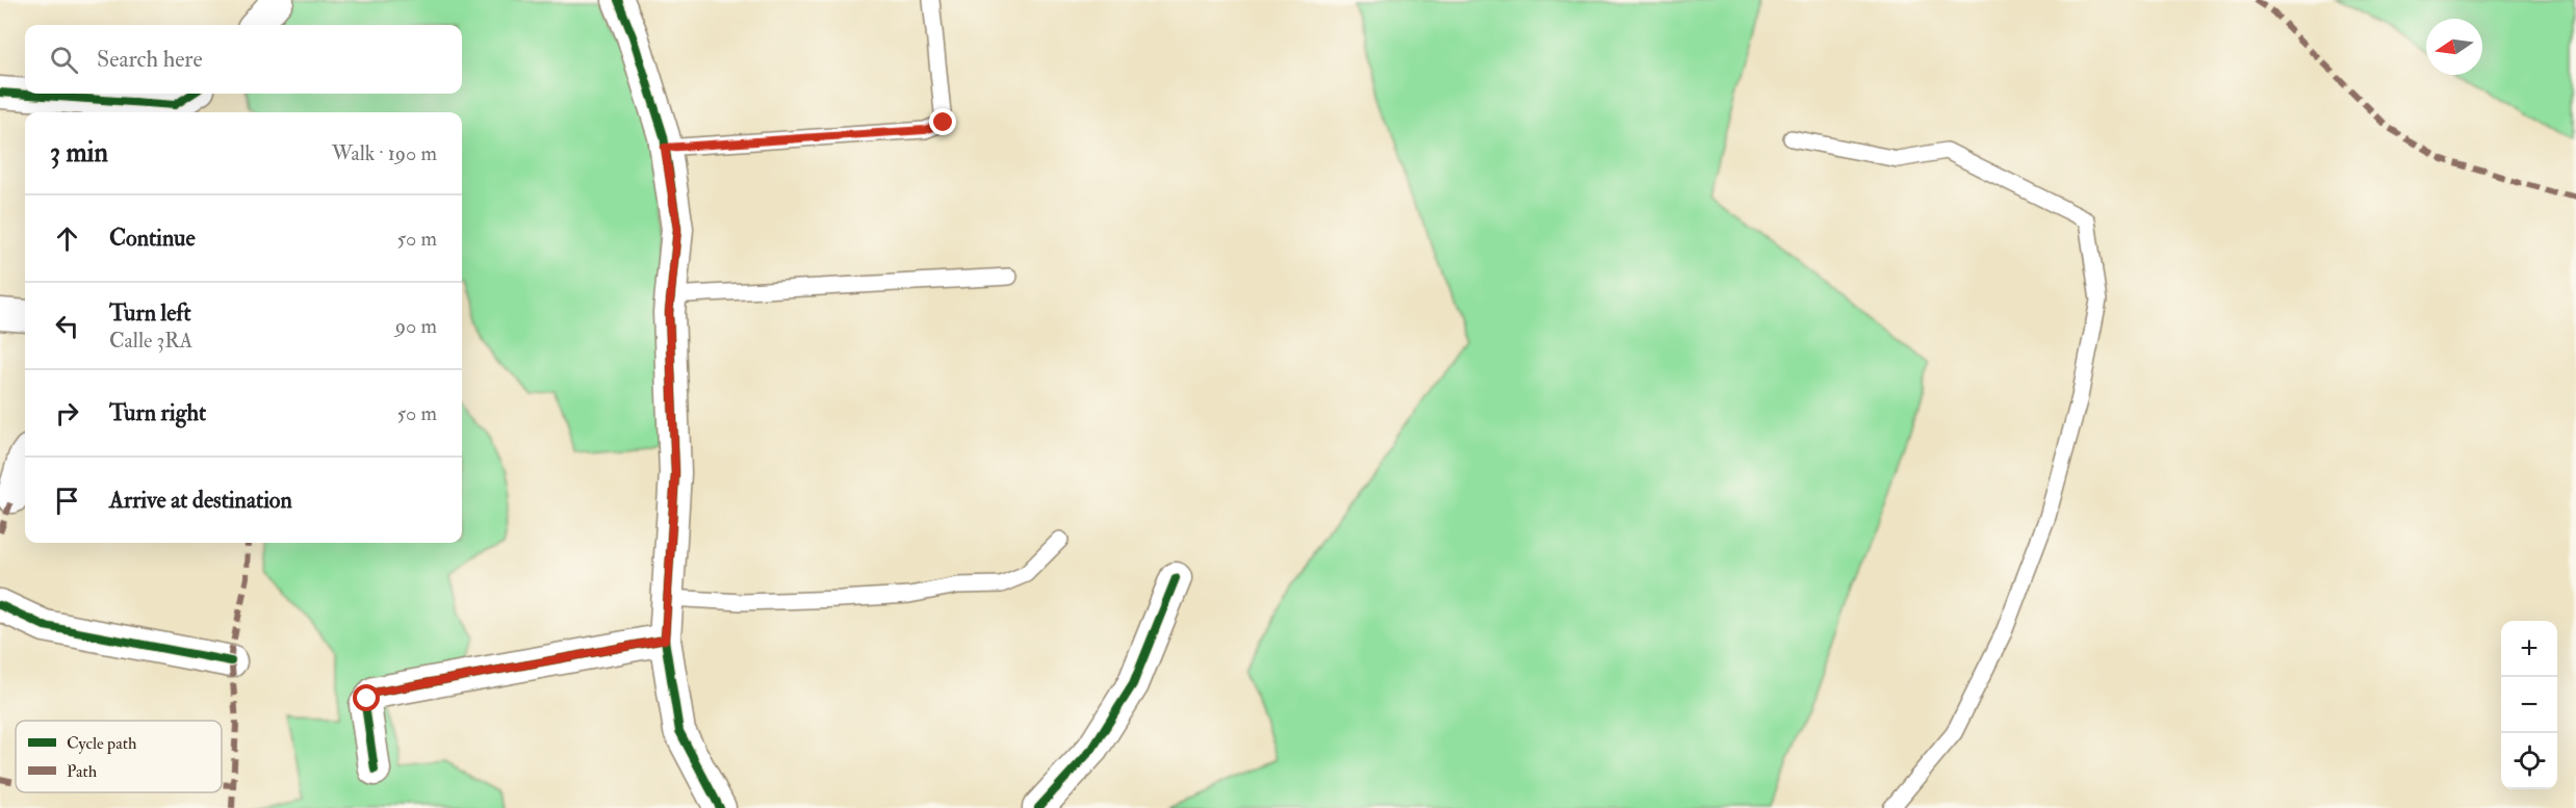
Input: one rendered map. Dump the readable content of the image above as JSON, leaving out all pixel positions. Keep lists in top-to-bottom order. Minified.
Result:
{"legend":["Cycle path","Path"],"north":"left","page":{"search":"Search here","heading":["3 min","Walk · 190 m"],"list":[["Continue","50 m"],["Turn left","Calle 3RA","90 m"],["Turn right","50 m"],"Arrive at destination"],"map_buttons":["+","−"]}}
